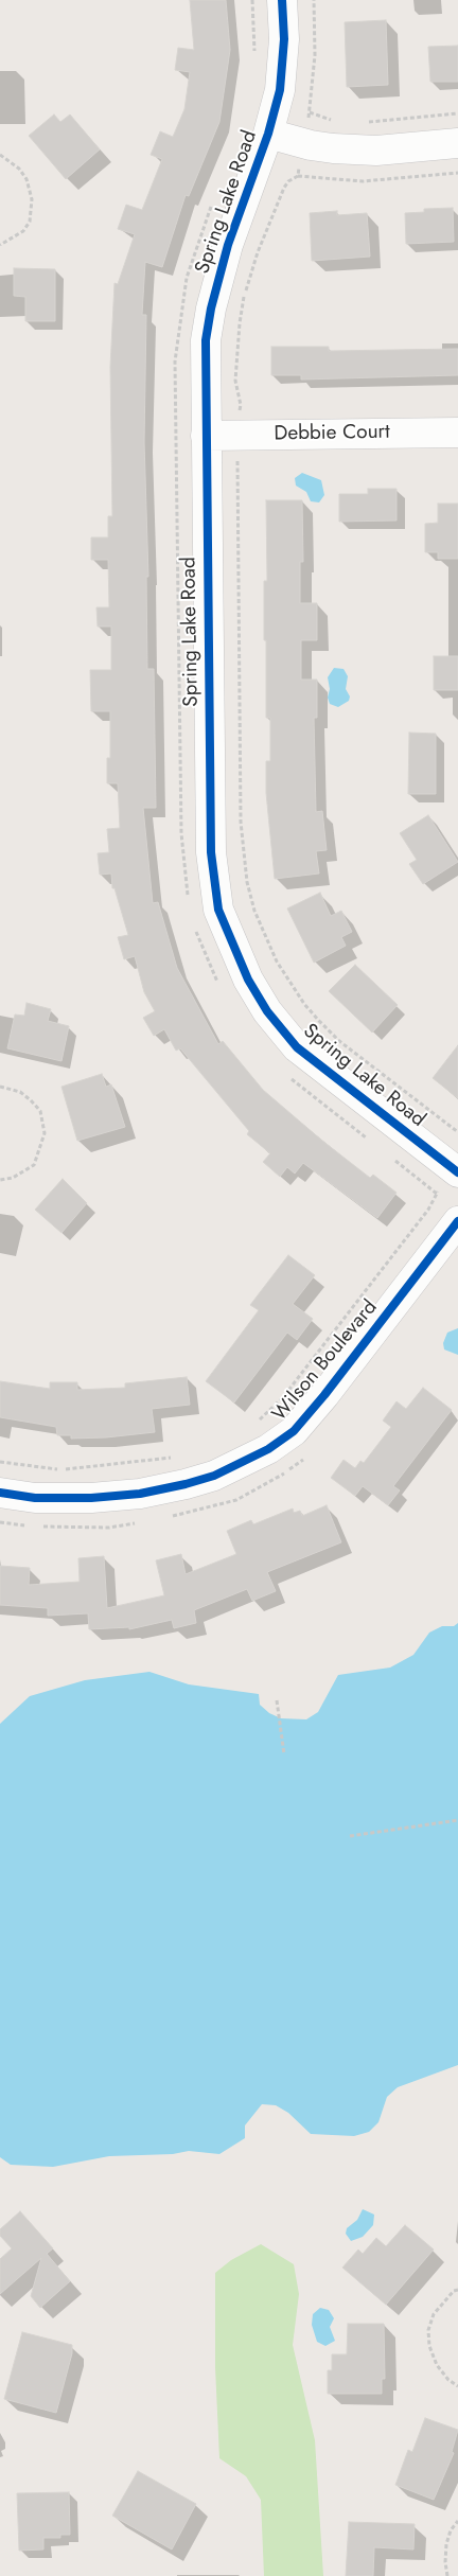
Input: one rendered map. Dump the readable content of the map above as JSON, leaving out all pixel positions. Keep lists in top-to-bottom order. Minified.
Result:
{"streets":{"street":["Spring Lake Road","Debbie Court","Wilson Boulevard"]},"crossings":[["Spring Lake Road","Debbie Court"]]}
